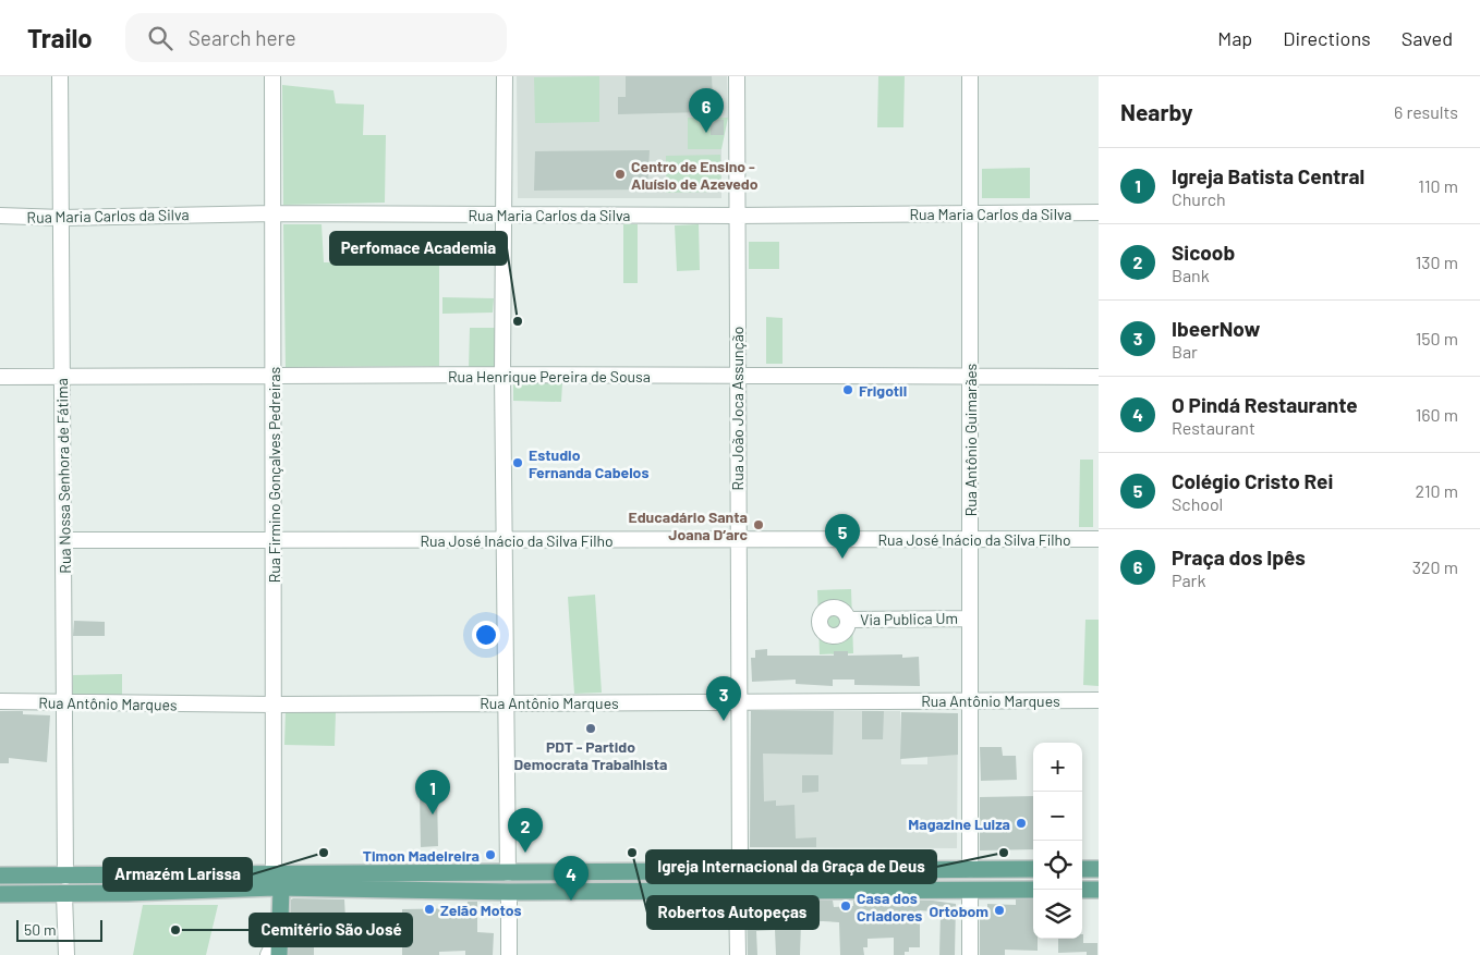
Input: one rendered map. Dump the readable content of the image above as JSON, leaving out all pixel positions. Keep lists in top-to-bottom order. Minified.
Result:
{"streets":{"main road":["Rua Firmino Gonçalves Pedreiras"],"street":["Rua Maria Carlos da Silva","Rua Henrique Pereira de Sousa","Rua João Joca Assunção","Rua Antônio Guimarães","Rua Nossa Senhora de Fátima","Rua José Inácio da Silva Filho","Via Publica Um","Rua Antônio Marques"]},"crossings":[["Rua Maria Carlos da Silva","Rua João Joca Assunção"],["Rua Maria Carlos da Silva","Rua Antônio Guimarães"],["Rua Maria Carlos da Silva","Rua Firmino Gonçalves Pedreiras"],["Rua Maria Carlos da Silva","Rua Nossa Senhora de Fátima"],["Rua Henrique Pereira de Sousa","Rua João Joca Assunção"],["Rua Henrique Pereira de Sousa","Rua Antônio Guimarães"],["Rua Henrique Pereira de Sousa","Rua Firmino Gonçalves Pedreiras"],["Rua Henrique Pereira de Sousa","Rua Nossa Senhora de Fátima"],["Rua João Joca Assunção","Rua José Inácio da Silva Filho"],["Rua João Joca Assunção","Rua Antônio Marques"],["Rua Antônio Guimarães","Rua José Inácio da Silva Filho"],["Rua Antônio Guimarães","Via Publica Um"],["Rua Antônio Guimarães","Rua Antônio Marques"],["Rua Firmino Gonçalves Pedreiras","Rua José Inácio da Silva Filho"],["Rua Firmino Gonçalves Pedreiras","Rua Antônio Marques"],["Rua Nossa Senhora de Fátima","Rua José Inácio da Silva Filho"],["Rua Nossa Senhora de Fátima","Rua Antônio Marques"]],"places":["Centro de Ensino - Aluísio de Azevedo","Perfomace Academia","Frigotil","Estudio Fernanda Cabelos","Educadário Santa Joana D’arc","PDT - Partido Democrata Trabalhista","Magazine Luiza","Armazém Larissa","Robertos Autopeças","Igreja Internacional da Graça de Deus","Timon Madeireira","Casa dos Criadores","Zelão Motos","Ortobom","Cemitério São José"],"scale_bar":"50 m","page":{"header":"Trailo","search":"Search here","nav":["Map","Directions","Saved"],"heading":["Nearby","6 results"],"pins":["6","5","3","1","2","4"],"list":[{"mark":"1","name":"Igreja Batista Central","note":"Church","value":"110 m"},{"mark":"2","name":"Sicoob","note":"Bank","value":"130 m"},{"mark":"3","name":"IbeerNow","note":"Bar","value":"150 m"},{"mark":"4","name":"O Pindá Restaurante","note":"Restaurant","value":"160 m"},{"mark":"5","name":"Colégio Cristo Rei","note":"School","value":"210 m"},{"mark":"6","name":"Praça dos Ipês","note":"Park","value":"320 m"}],"map_buttons":["+","−"],"scale":"50 m"}}
